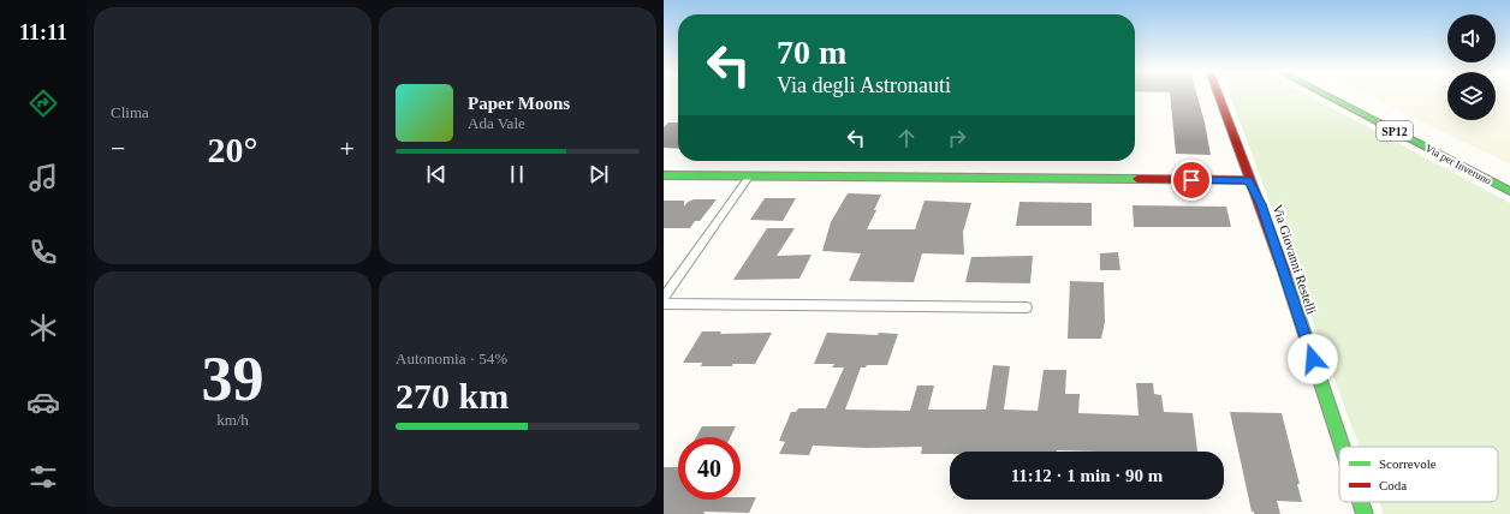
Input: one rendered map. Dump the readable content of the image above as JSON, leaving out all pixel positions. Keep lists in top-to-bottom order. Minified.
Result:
{"streets":{"street":["SP12","Via per Inveruno","Via Giovanni Restelli"]},"legend":["Scorrevole","Coda"],"page":{"tabs":"11:11","tile":["Clima",["39","km/h"],["Autonomia · 54%","270 km"]],"turn":["70 m","Via degli Astronauti"],"song":["Paper Moons","Ada Vale"],"heat":["−","20°","+"],"limit":"40","trip":"11:12 · 1 min · 90 m"}}
